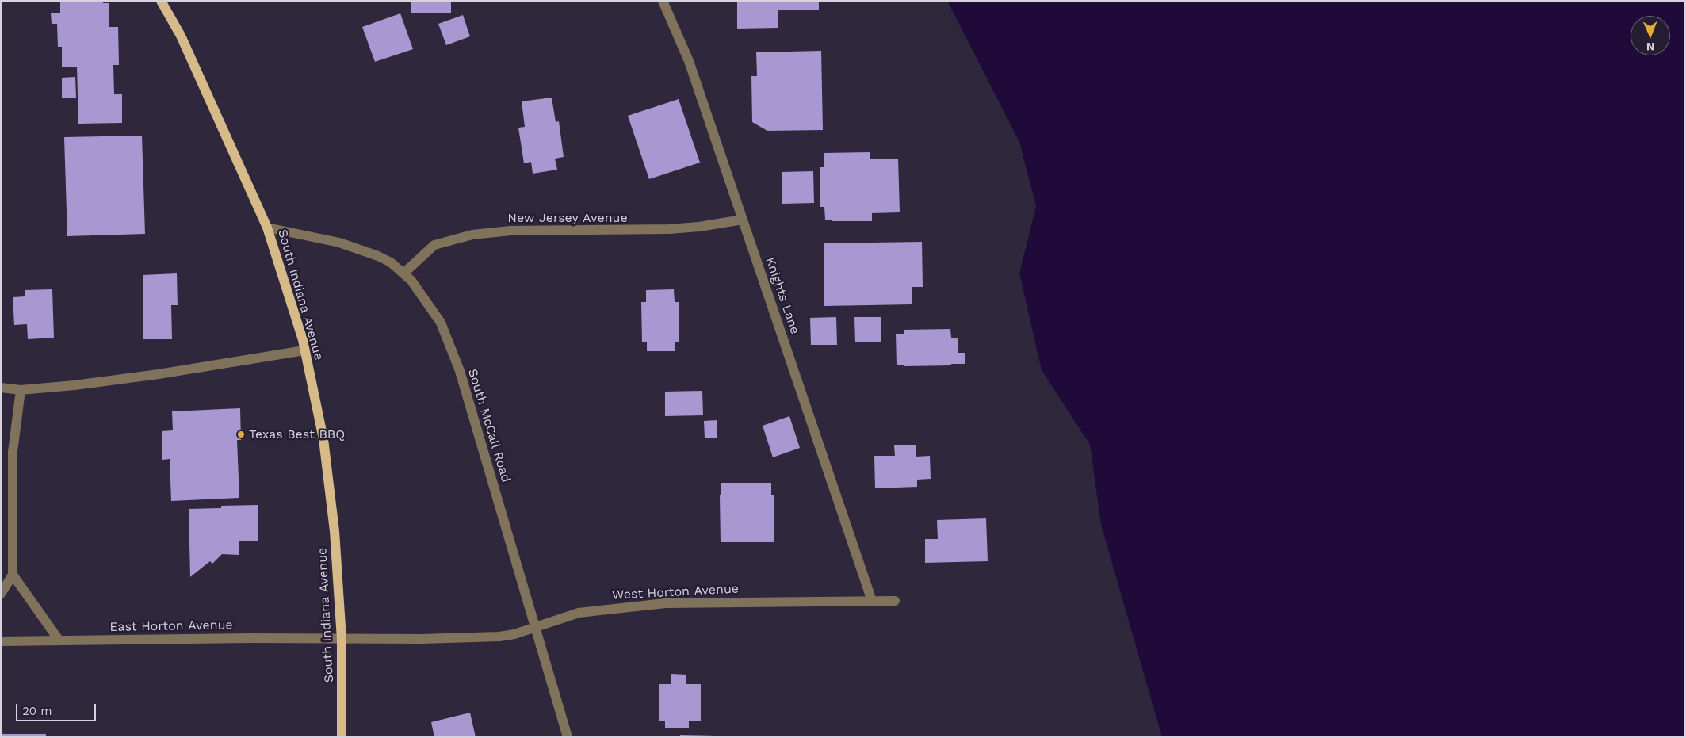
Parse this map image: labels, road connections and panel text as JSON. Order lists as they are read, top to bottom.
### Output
{
  "streets": {
    "main road": ["South Indiana Avenue"],
    "street": [
      "New Jersey Avenue",
      "Knights Lane",
      "South McCall Road",
      "West Horton Avenue",
      "East Horton Avenue"
    ]
  },
  "crossings": [
    ["New Jersey Avenue", "Knights Lane"],
    ["New Jersey Avenue", "South McCall Road"],
    ["South Indiana Avenue", "South McCall Road"],
    ["South Indiana Avenue", "West Horton Avenue"],
    ["South Indiana Avenue", "East Horton Avenue"],
    ["Knights Lane", "West Horton Avenue"],
    ["South McCall Road", "West Horton Avenue"],
    ["West Horton Avenue", "East Horton Avenue"]
  ],
  "places": ["Texas Best BBQ"],
  "scale_bar": "20 m",
  "north": "bottom"
}
